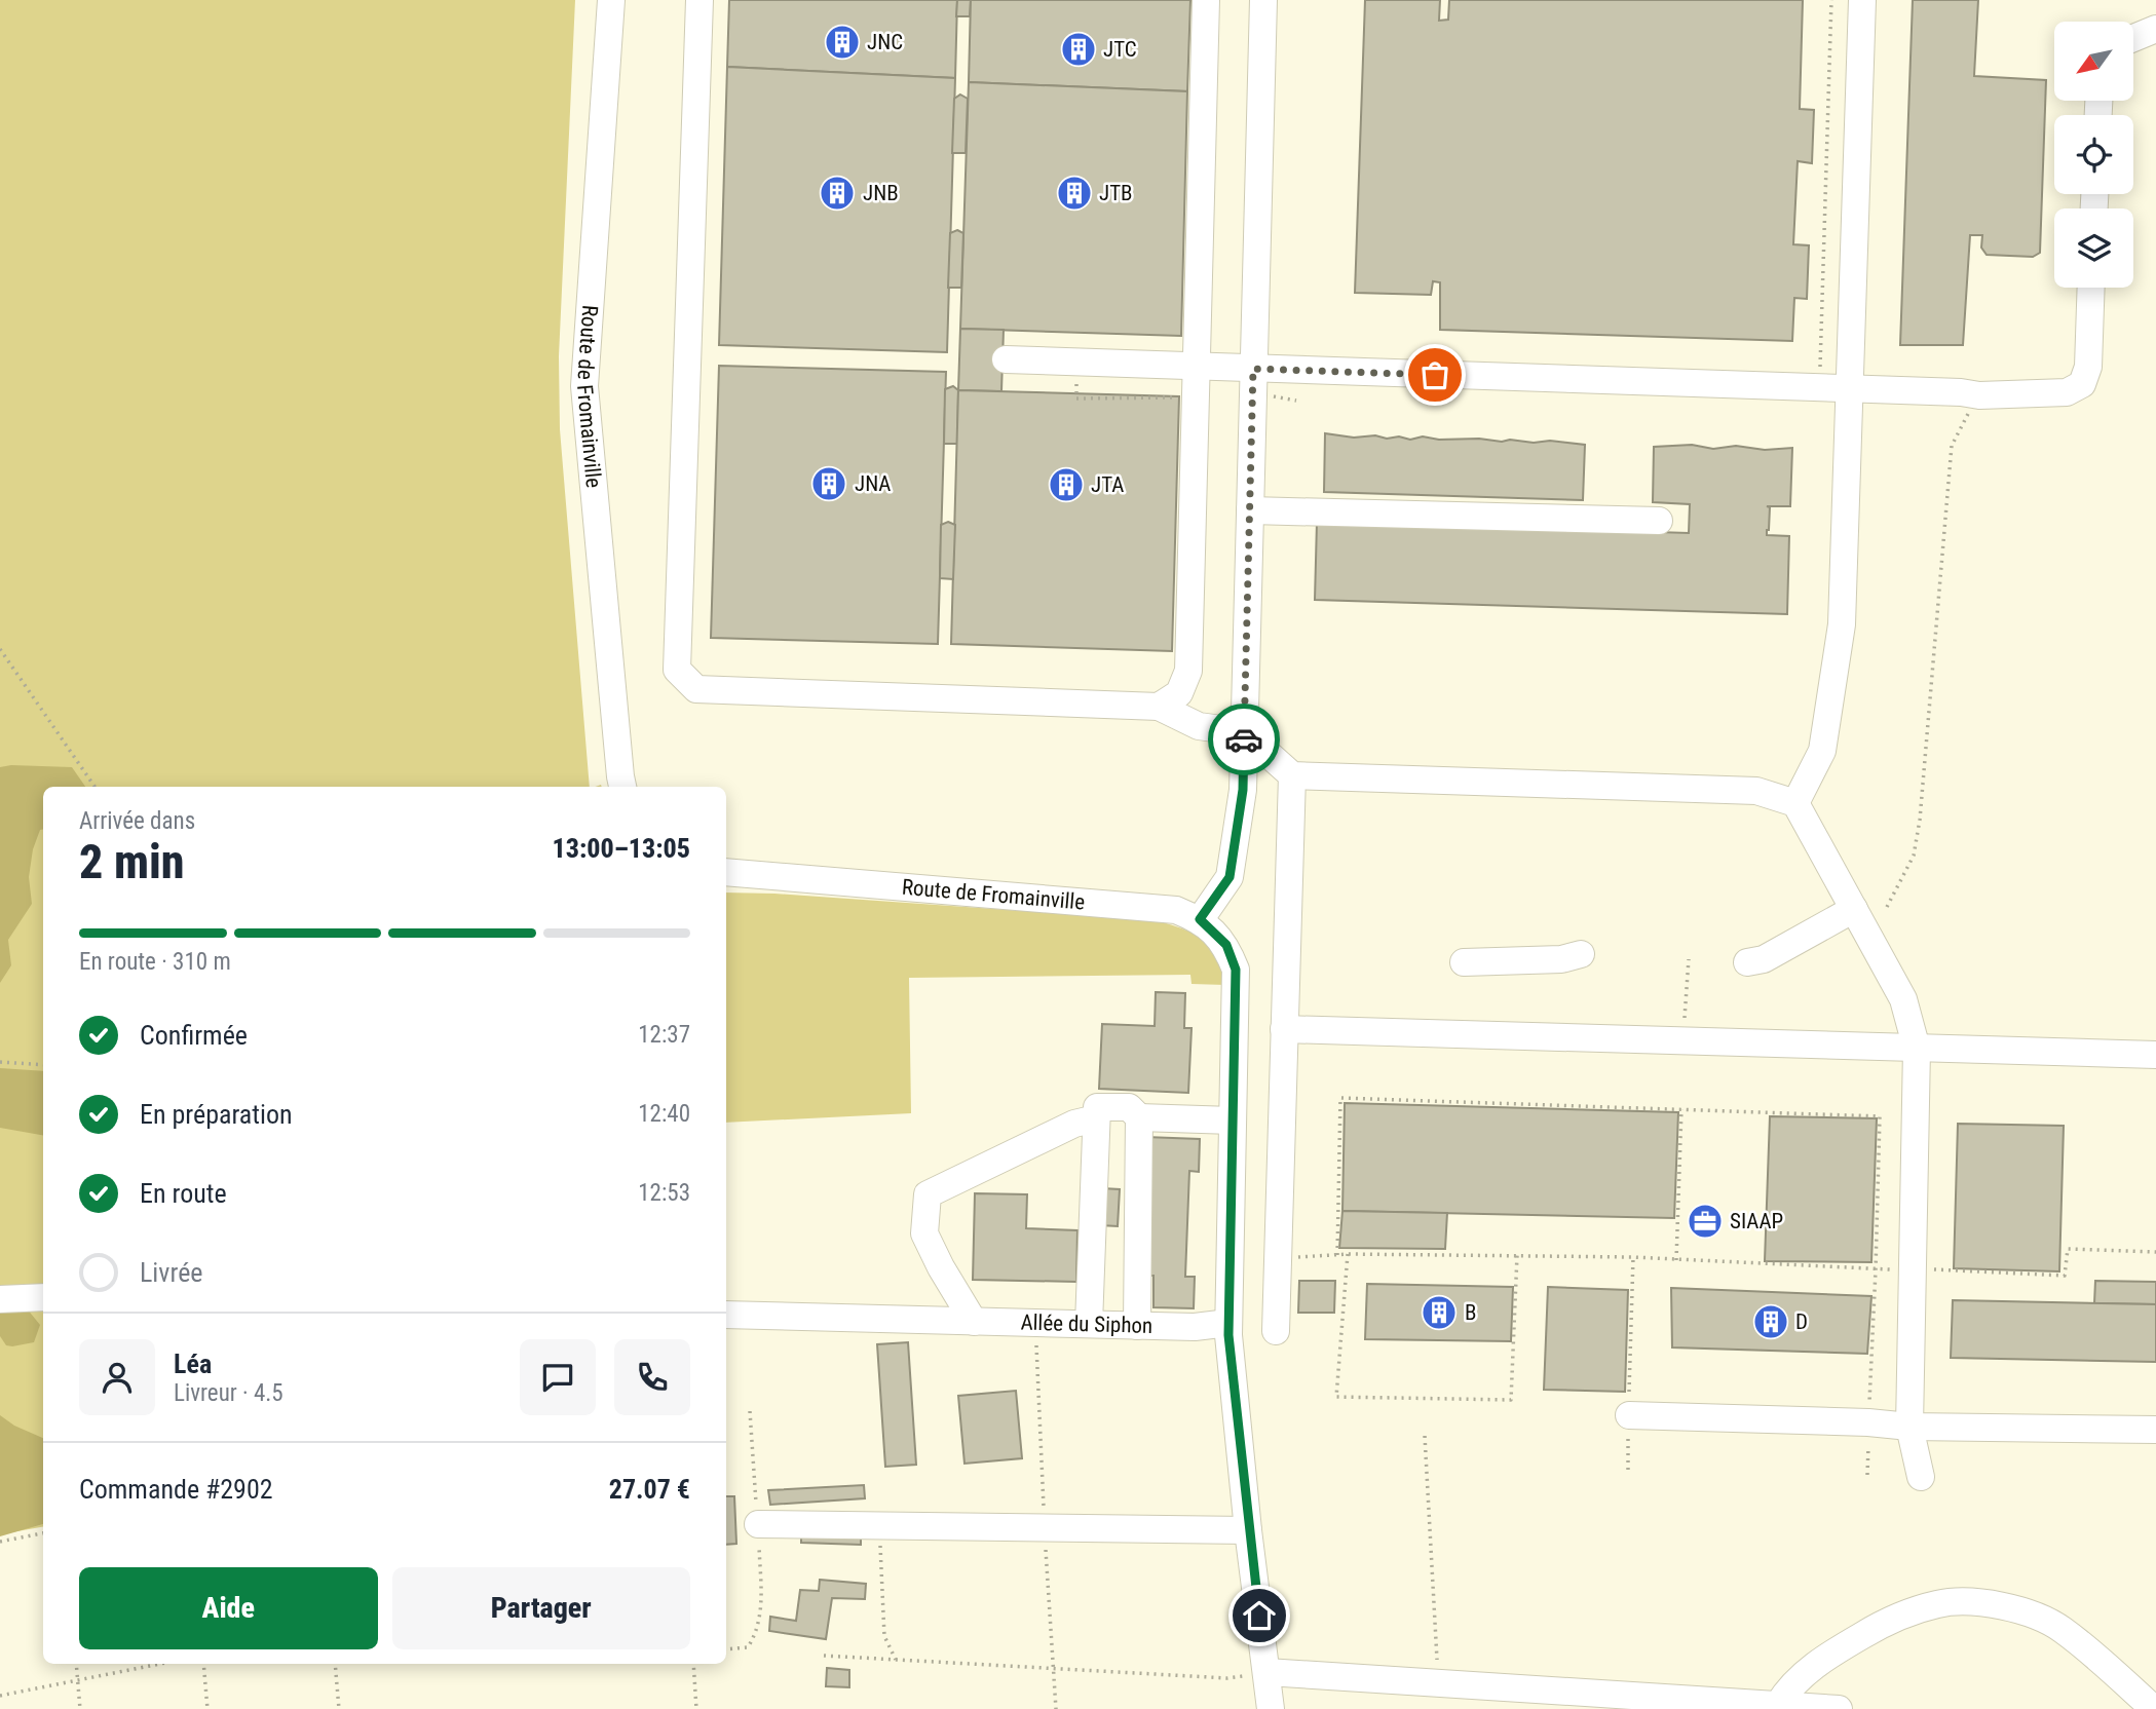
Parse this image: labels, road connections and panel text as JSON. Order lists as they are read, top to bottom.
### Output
{
  "streets": {
    "street": ["Route de Fromainville", "Allée du Siphon"]
  },
  "places": {
    "building": [
      "JNC",
      "JTC",
      "JNB",
      "JTB",
      "JNA",
      "JTA",
      "B",
      "D"
    ],
    "office": ["SIAAP"]
  },
  "north": "bottom left",
  "page": {
    "heading": ["2 min", "Arrivée dans", "13:00–13:05"],
    "panel": [
      "Léa",
      "Livreur · 4.5",
      "Commande #2902",
      "27.07 €"
    ],
    "bar": "En route · 310 m",
    "list": [
      ["Confirmée", "12:37"],
      ["En préparation", "12:40"],
      ["En route", "12:53"],
      "Livrée"
    ],
    "buttons": ["Aide", "Partager"]
  }
}
